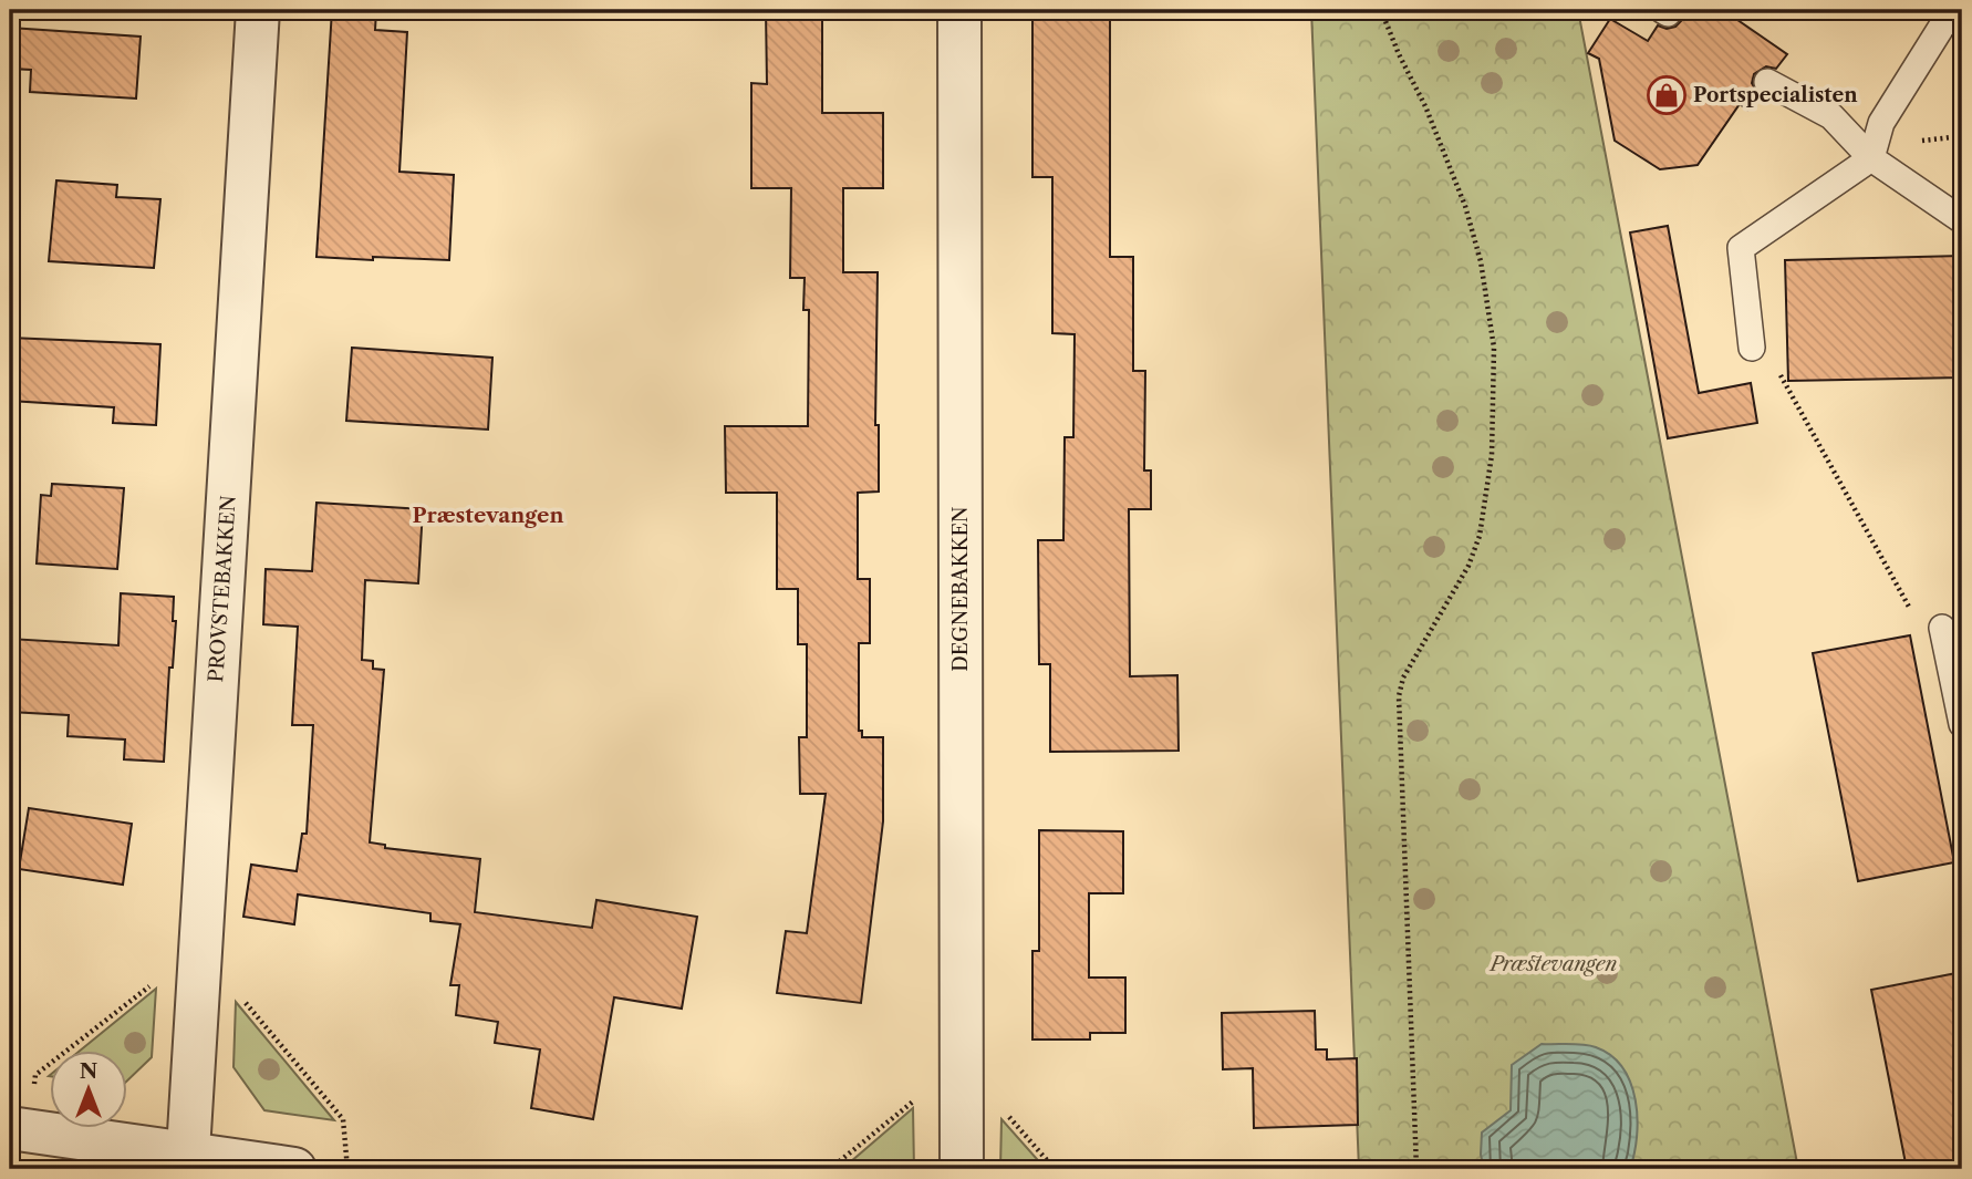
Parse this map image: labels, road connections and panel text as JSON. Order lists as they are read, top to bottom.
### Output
{
  "streets": {
    "street": ["PROVSTEBAKKEN", "DEGNEBAKKEN"]
  },
  "districts": ["Præstevangen"],
  "parks": ["Præstevangen"],
  "places": {
    "shop": ["Portspecialisten"]
  },
  "north": "top"
}
